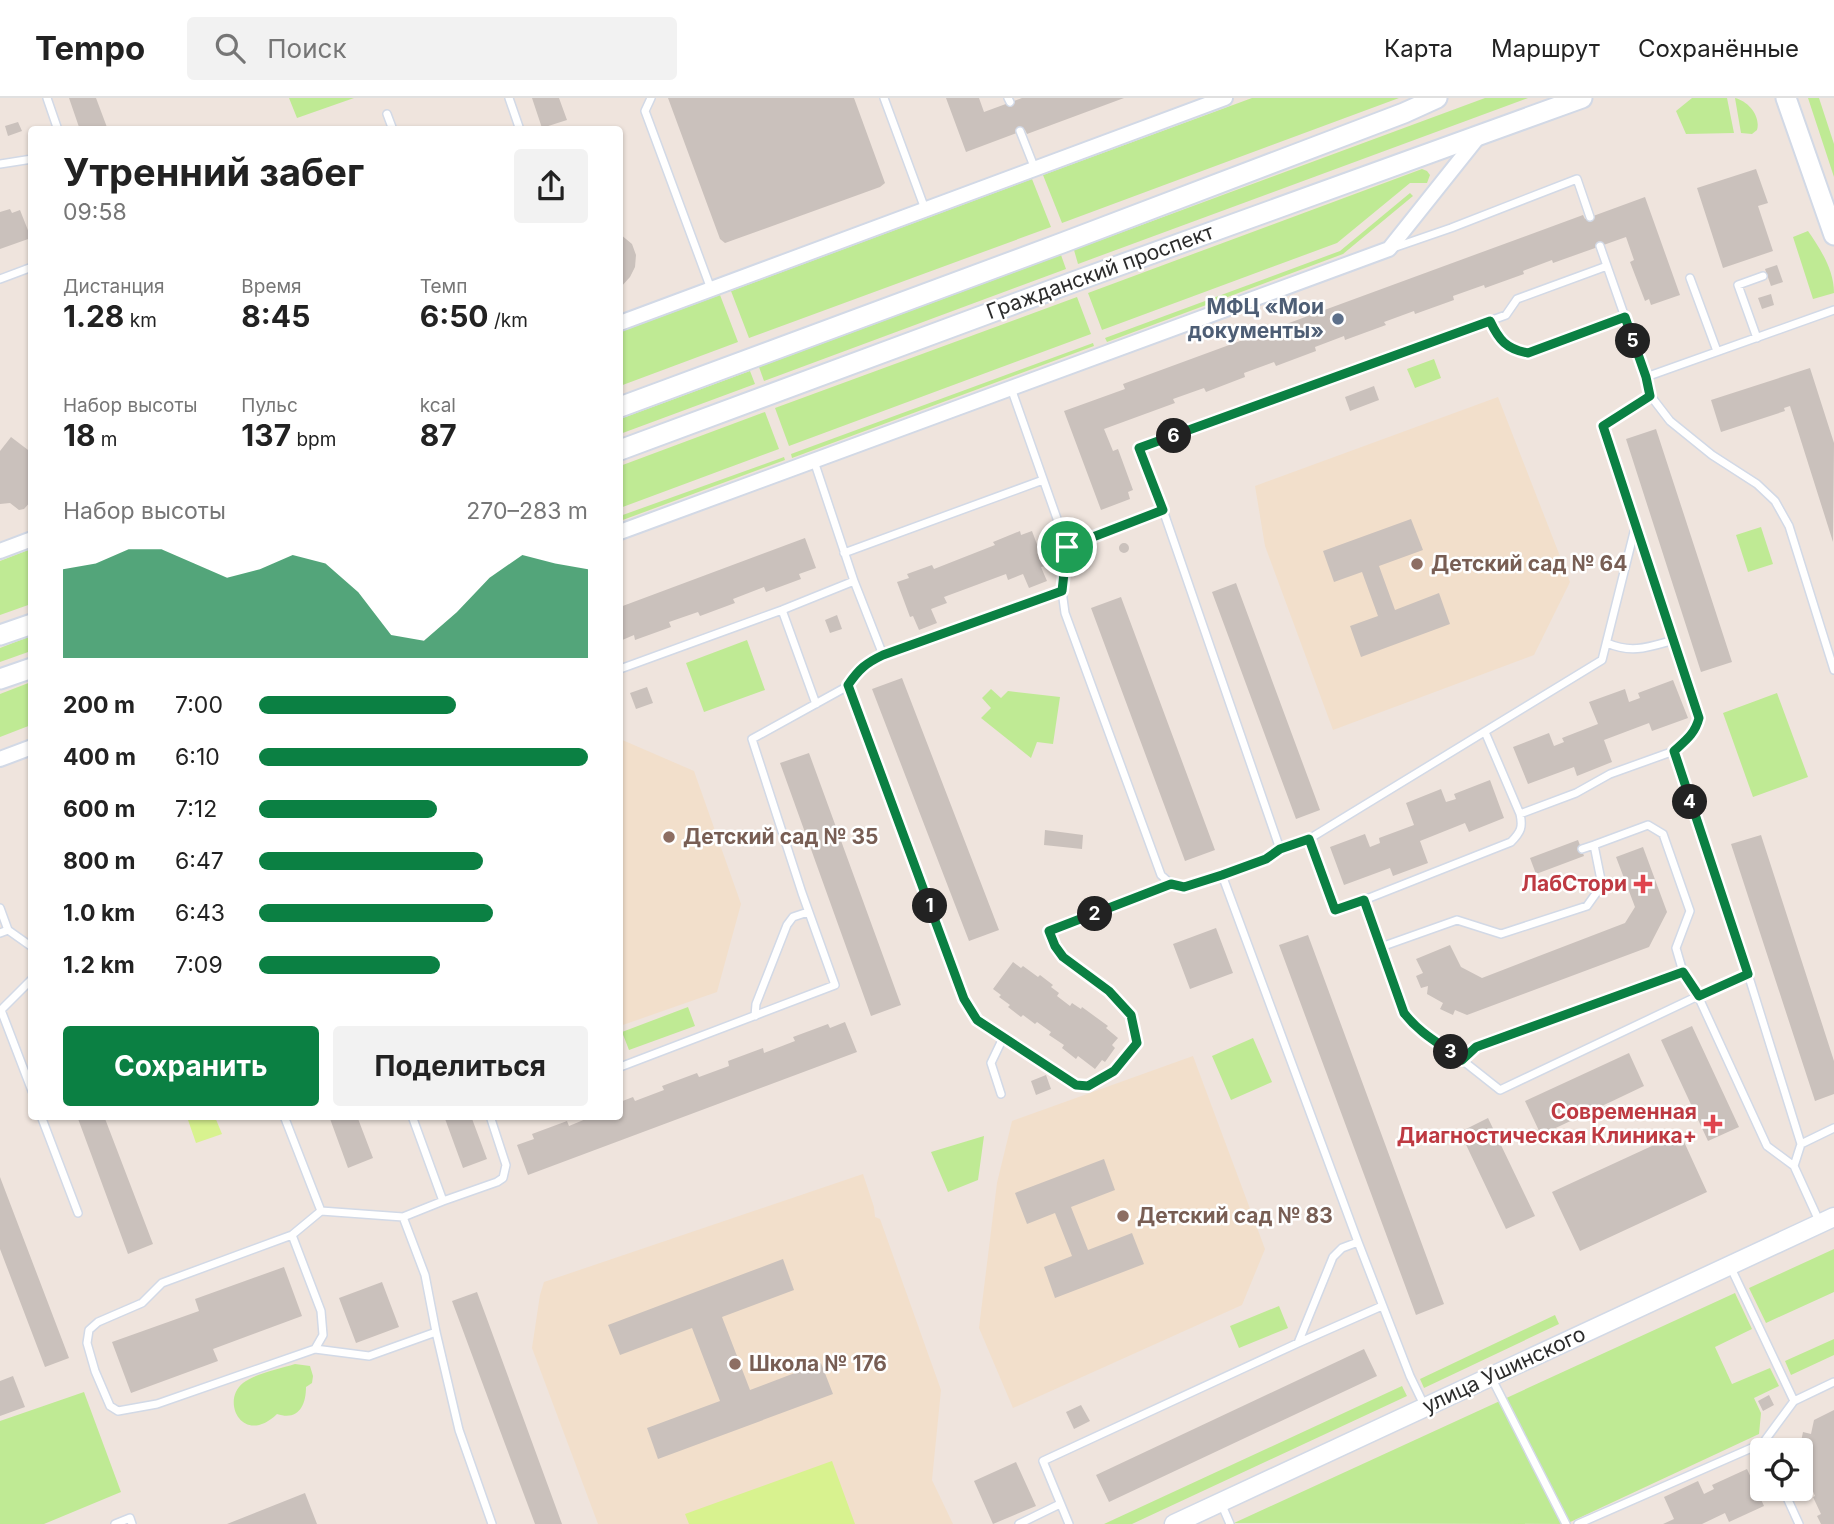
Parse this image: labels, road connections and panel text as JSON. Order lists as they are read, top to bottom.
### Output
{
  "streets": {
    "main road": ["Гражданский проспект"],
    "street": ["улица Ушинского"]
  },
  "places": {
    "other": [
      "МФЦ «Мои документы»",
      "Детский сад № 64",
      "Детский сад № 35",
      "Детский сад № 83",
      "Школа № 176"
    ],
    "health": ["ЛабСтори", "Современная Диагностическая Клиника+"]
  },
  "page": {
    "header": "Tempo",
    "search": "Поиск",
    "nav": ["Карта", "Маршрут", "Сохранённые"],
    "heading": ["Утренний забег", "09:58"],
    "stats": [
      ["Дистанция", "1.28 km"],
      ["Время", "8:45"],
      ["Темп", "6:50 /km"],
      ["Набор высоты", "18 m"],
      ["Пульс", "137 bpm"],
      ["kcal", "87"]
    ],
    "pins": [
      "5",
      "6",
      "4",
      "1",
      "2",
      "3"
    ],
    "chart": ["Набор высоты", "270–283 m"],
    "list": [
      {
        "name": "200 m",
        "note": "7:00"
      },
      {
        "name": "400 m",
        "note": "6:10"
      },
      {
        "name": "600 m",
        "note": "7:12"
      },
      {
        "name": "800 m",
        "note": "6:47"
      },
      {
        "name": "1.0 km",
        "note": "6:43"
      },
      {
        "name": "1.2 km",
        "note": "7:09"
      }
    ],
    "buttons": ["Сохранить", "Поделиться"]
  }
}
